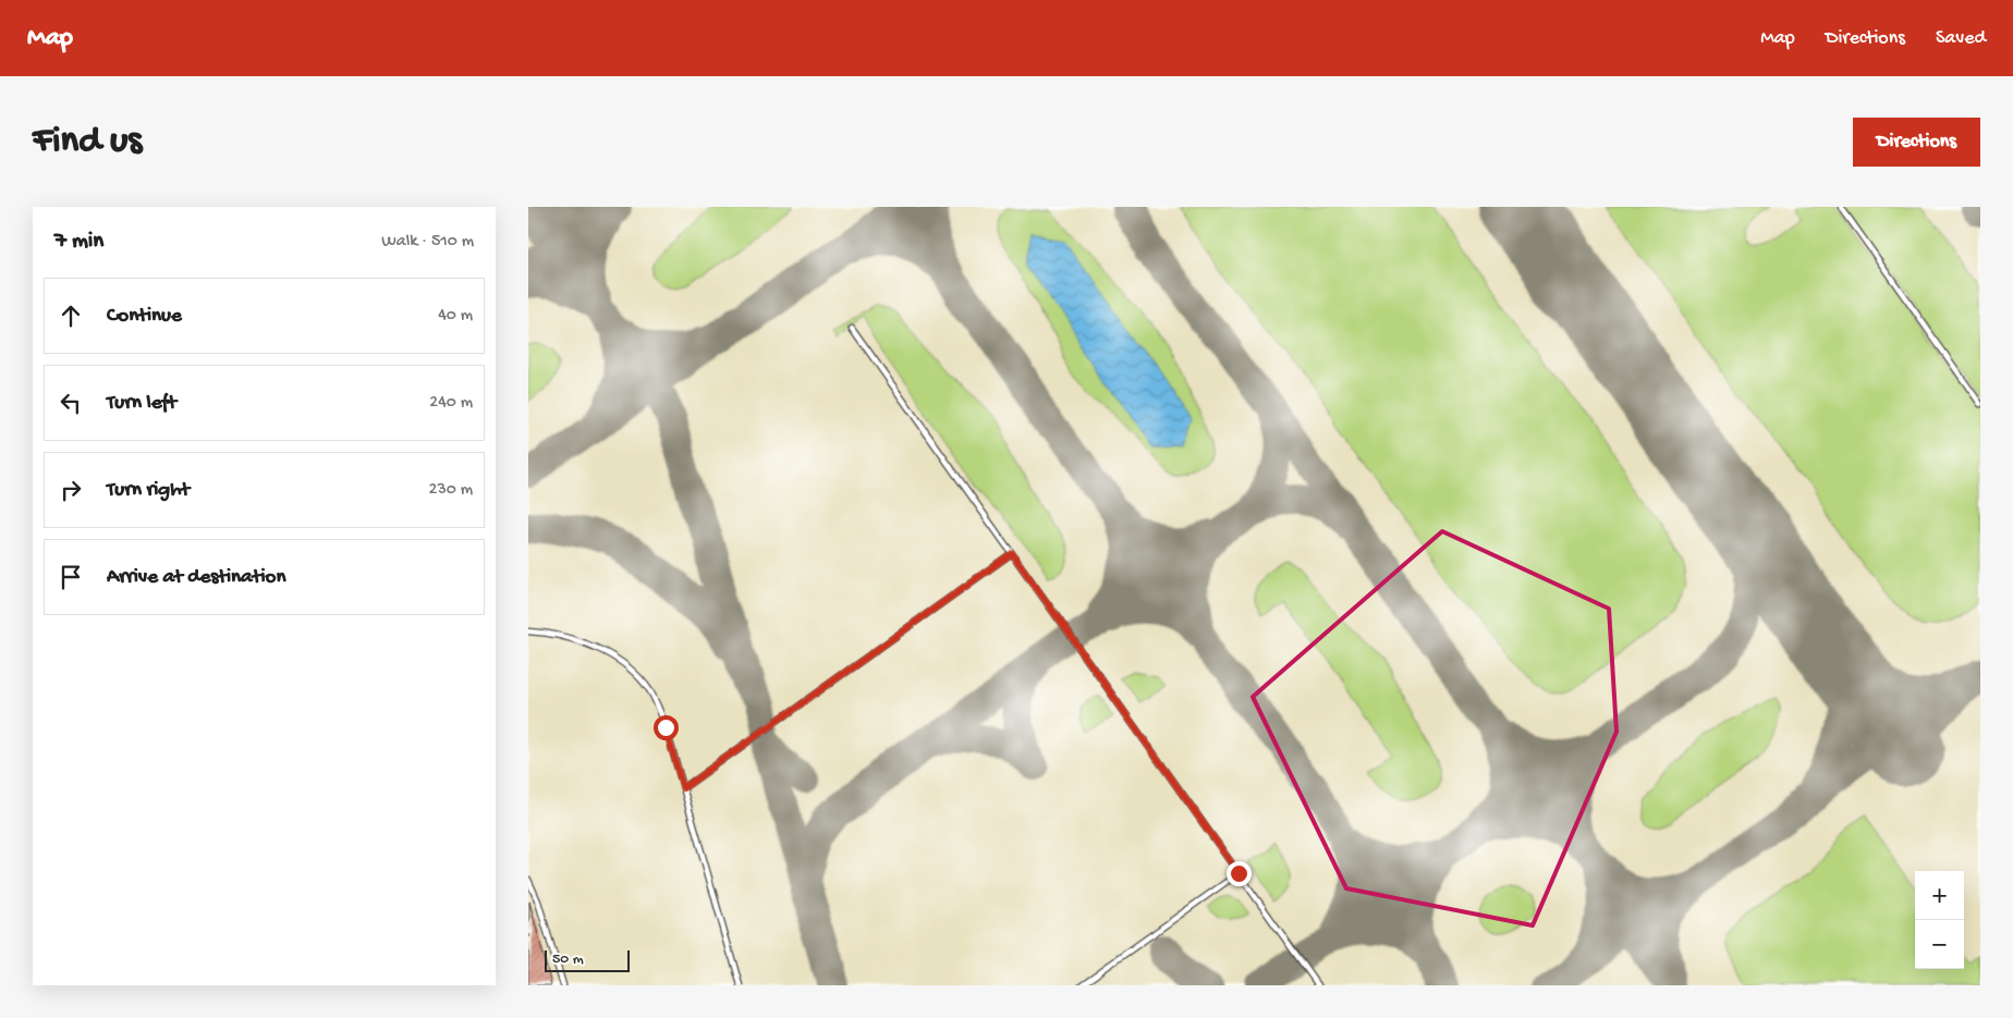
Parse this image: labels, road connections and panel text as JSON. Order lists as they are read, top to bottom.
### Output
{
  "scale_bar": "50 m",
  "page": {
    "header": "Map",
    "nav": ["Map", "Directions", "Saved"],
    "buttons": "Directions",
    "title": "Find us",
    "heading": ["7 min", "Walk · 510 m"],
    "list": [
      ["Continue", "40 m"],
      ["Turn left", "240 m"],
      ["Turn right", "230 m"],
      "Arrive at destination"
    ],
    "map_buttons": ["+", "−"],
    "scale": "50 m"
  }
}
